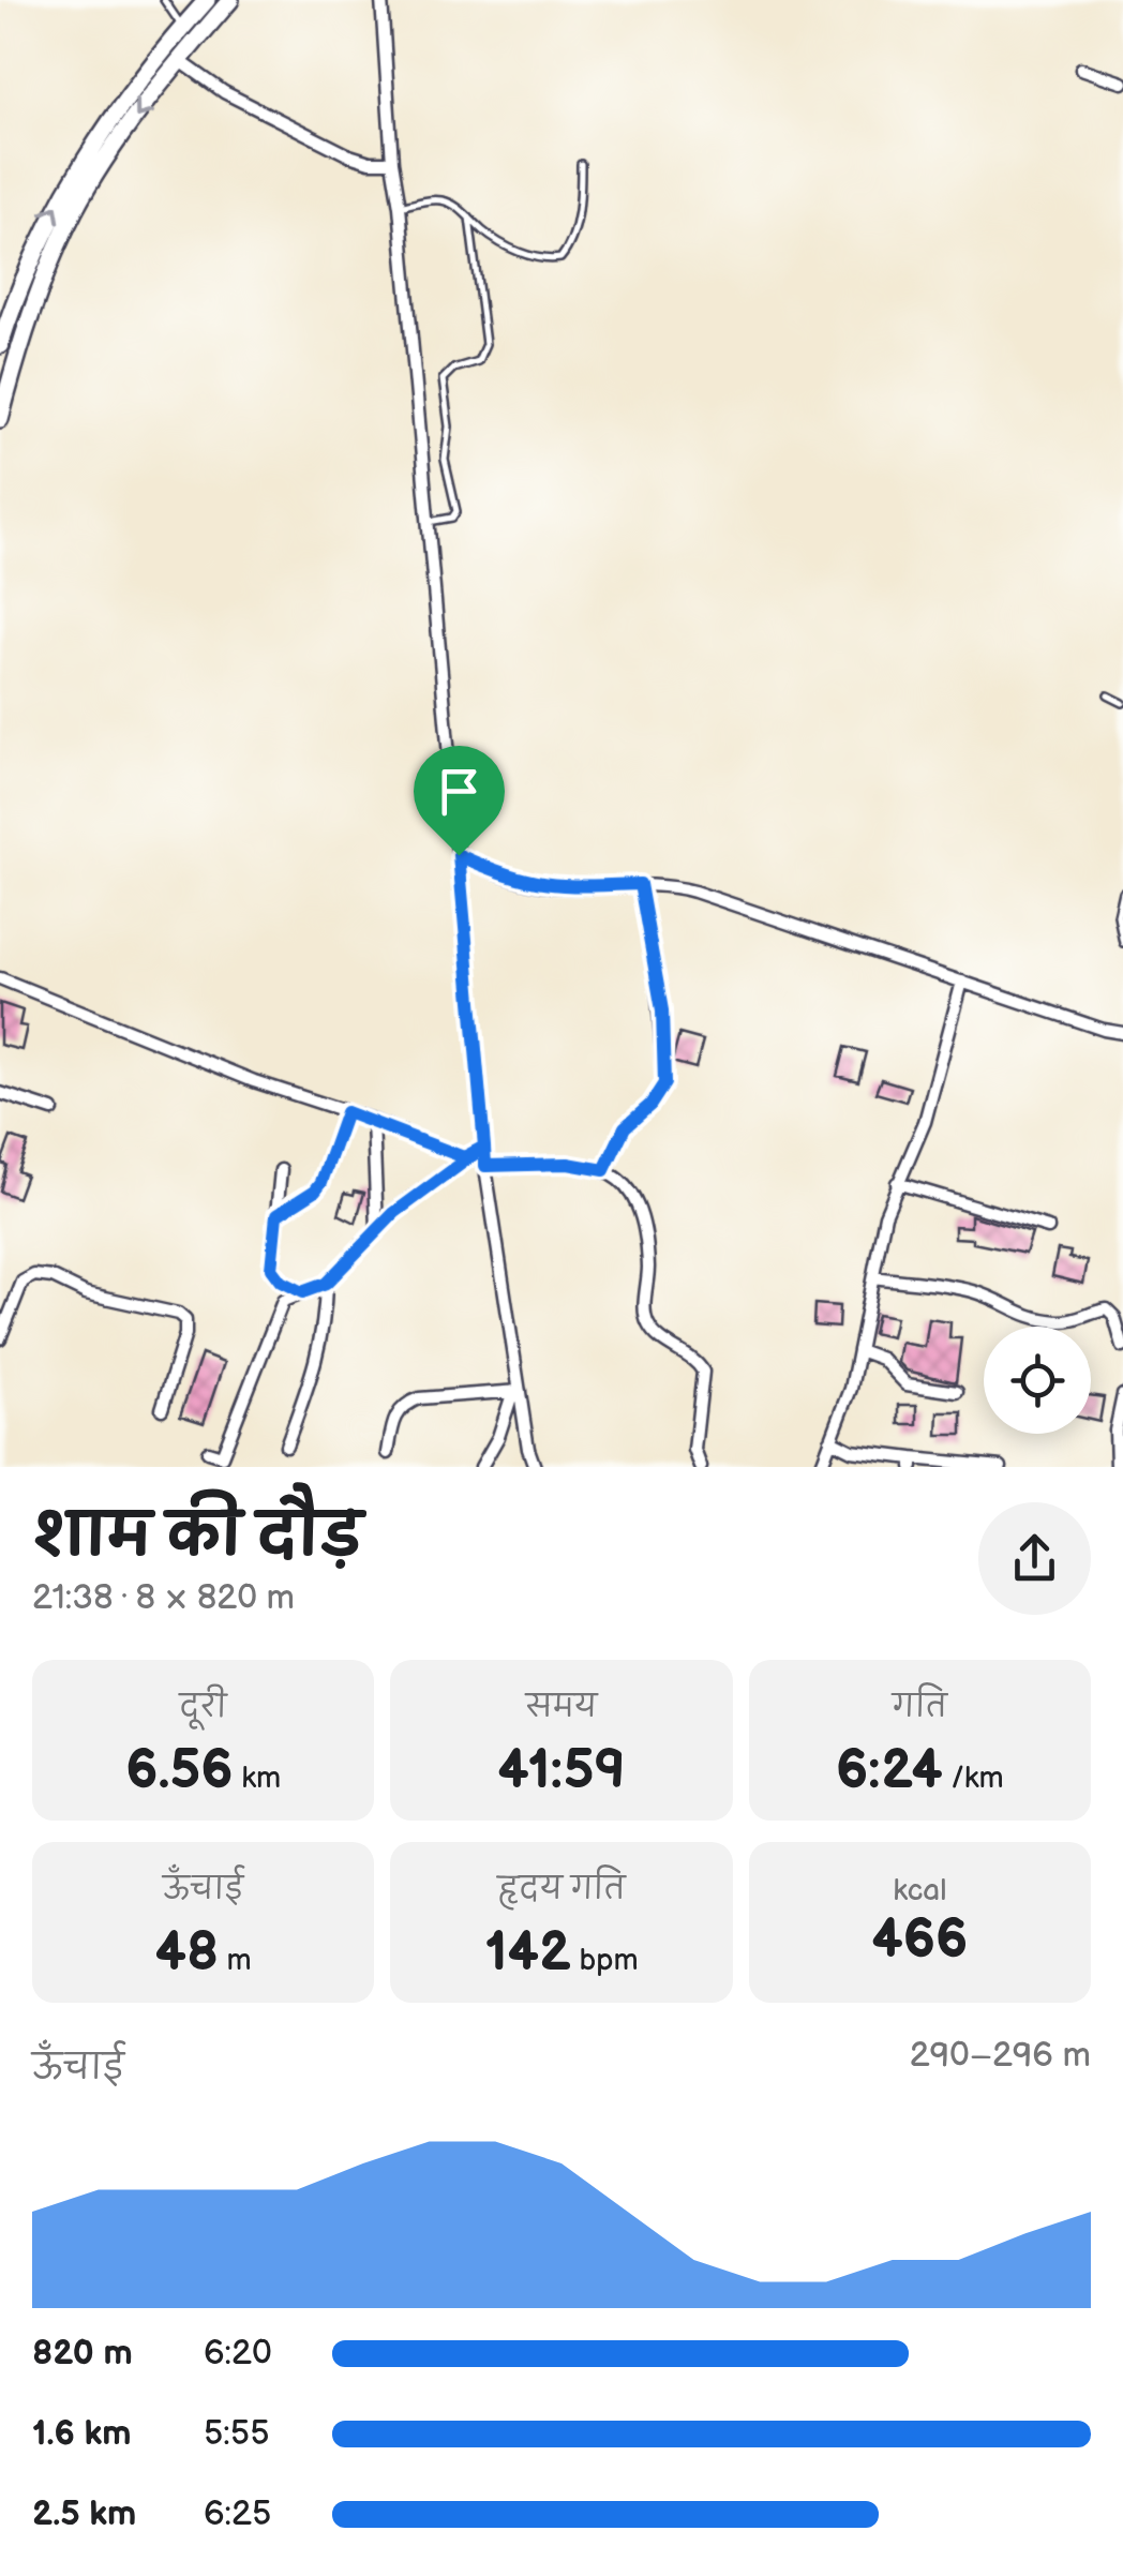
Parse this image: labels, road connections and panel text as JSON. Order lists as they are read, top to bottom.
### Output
{
  "page": {
    "heading": ["शाम की दौड़", "21:38 · 8 × 820 m"],
    "stats": [
      ["दूरी", "6.56 km"],
      ["समय", "41:59"],
      ["गति", "6:24 /km"],
      ["ऊँचाई", "48 m"],
      ["हृदय गति", "142 bpm"],
      ["kcal", "466"]
    ],
    "chart": ["ऊँचाई", "290–296 m"],
    "list": [
      {
        "name": "820 m",
        "note": "6:20"
      },
      {
        "name": "1.6 km",
        "note": "5:55"
      },
      {
        "name": "2.5 km",
        "note": "6:25"
      }
    ]
  }
}
